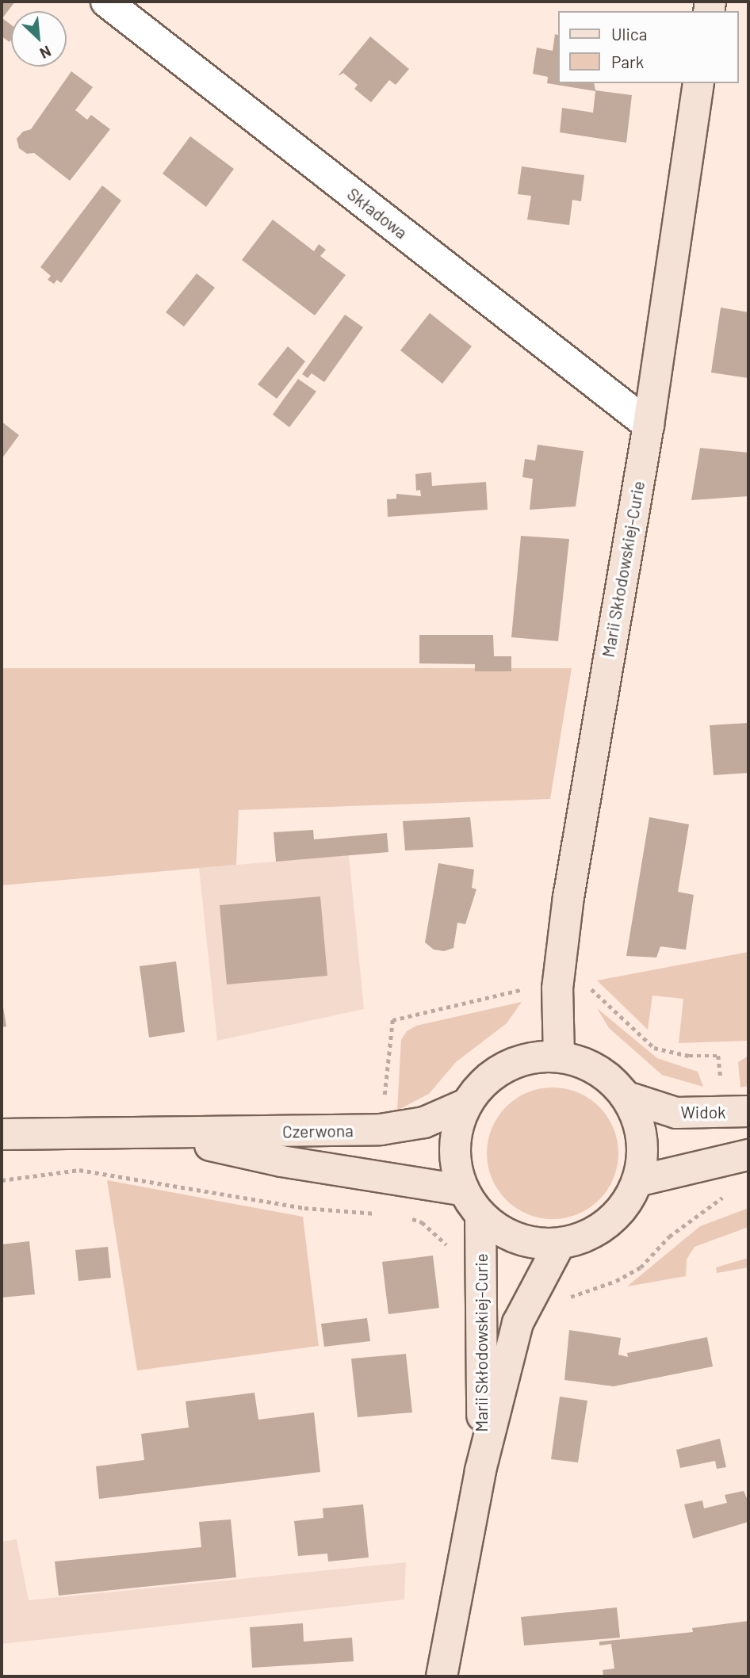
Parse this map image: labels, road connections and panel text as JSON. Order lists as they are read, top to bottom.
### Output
{
  "streets": {
    "street": [
      "Składowa",
      "Marii Skłodowskiej-Curie",
      "Widok",
      "Czerwona"
    ]
  },
  "crossings": [
    ["Składowa", "Marii Skłodowskiej-Curie"],
    ["Marii Skłodowskiej-Curie", "Widok"],
    ["Marii Skłodowskiej-Curie", "Czerwona"],
    ["Widok", "Czerwona"]
  ],
  "legend": ["Ulica", "Park"],
  "north": "bottom right"
}
